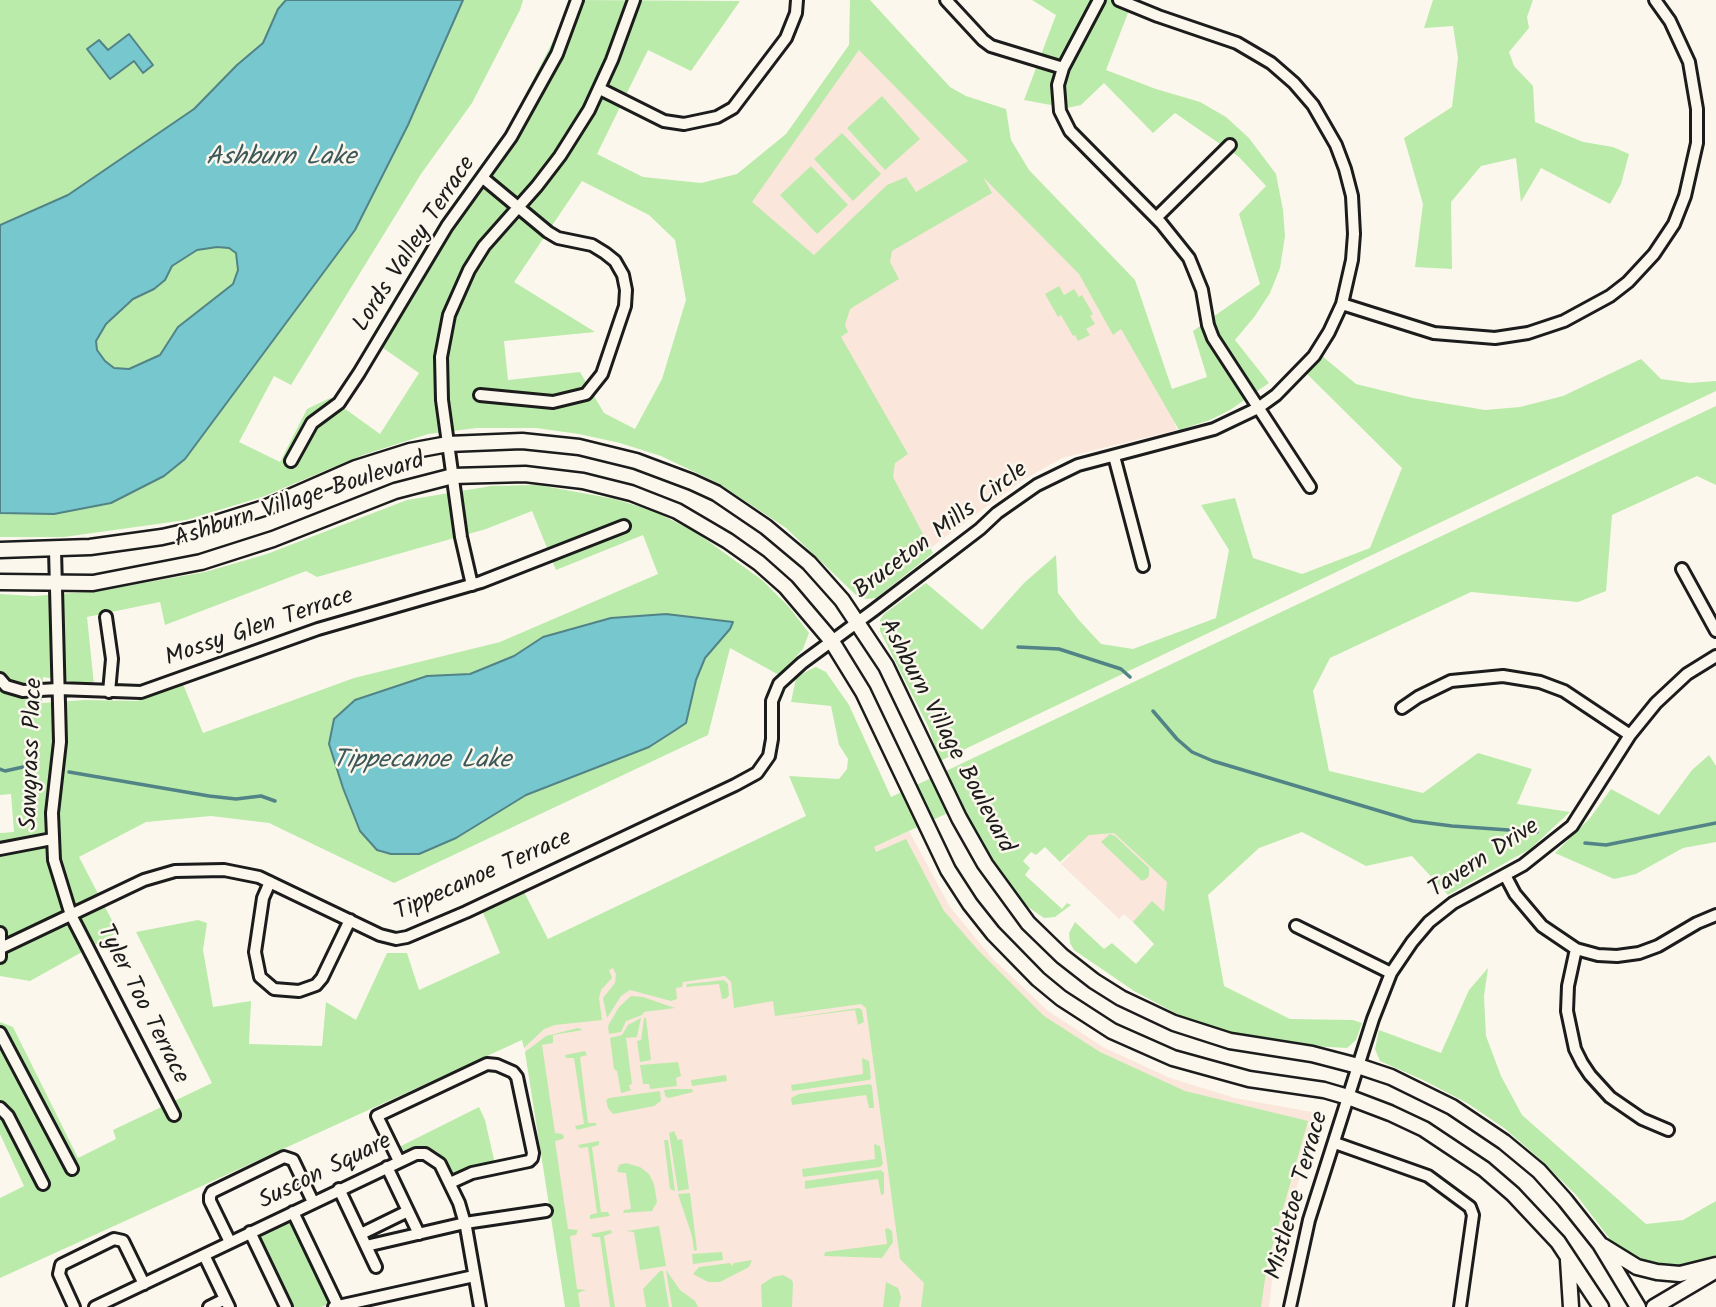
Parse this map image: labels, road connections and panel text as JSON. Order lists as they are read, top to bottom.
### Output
{
  "streets": {
    "main road": ["Ashburn Village Boulevard"],
    "street": [
      "Lords Valley Terrace",
      "Bruceton Mills Circle",
      "Mossy Glen Terrace",
      "Sawgrass Place",
      "Tavern Drive",
      "Tippecanoe Terrace",
      "Tyler Too Terrace",
      "Suscon Square",
      "Mistletoe Terrace"
    ]
  },
  "crossings": [
    ["Ashburn Village Boulevard", "Bruceton Mills Circle"],
    ["Ashburn Village Boulevard", "Sawgrass Place"],
    ["Ashburn Village Boulevard", "Tavern Drive"],
    ["Ashburn Village Boulevard", "Tippecanoe Terrace"],
    ["Ashburn Village Boulevard", "Mistletoe Terrace"],
    ["Bruceton Mills Circle", "Tippecanoe Terrace"],
    ["Mossy Glen Terrace", "Sawgrass Place"],
    ["Sawgrass Place", "Tippecanoe Terrace"],
    ["Sawgrass Place", "Tyler Too Terrace"],
    ["Tavern Drive", "Mistletoe Terrace"],
    ["Tippecanoe Terrace", "Tyler Too Terrace"]
  ],
  "water": ["Ashburn Lake", "Tippecanoe Lake"]
}
